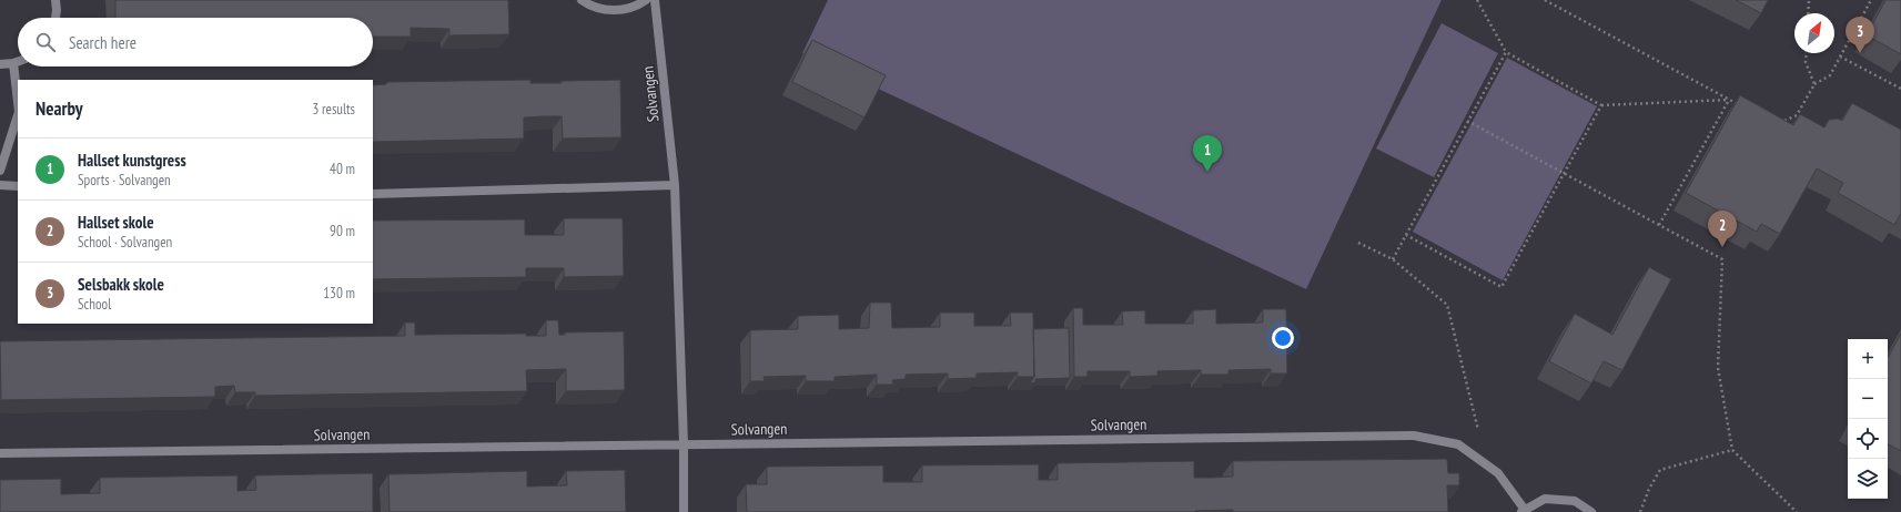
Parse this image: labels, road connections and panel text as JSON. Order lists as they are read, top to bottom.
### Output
{
  "streets": {
    "street": ["Solvangen"]
  },
  "north": "top right",
  "page": {
    "pins": ["3", "1", "2"],
    "search": "Search here",
    "heading": ["Nearby", "3 results"],
    "list": [
      {
        "mark": "1",
        "name": "Hallset kunstgress",
        "note": "Sports · Solvangen",
        "value": "40 m"
      },
      {
        "mark": "2",
        "name": "Hallset skole",
        "note": "School · Solvangen",
        "value": "90 m"
      },
      {
        "mark": "3",
        "name": "Selsbakk skole",
        "note": "School",
        "value": "130 m"
      }
    ],
    "map_buttons": ["+", "−"]
  }
}
